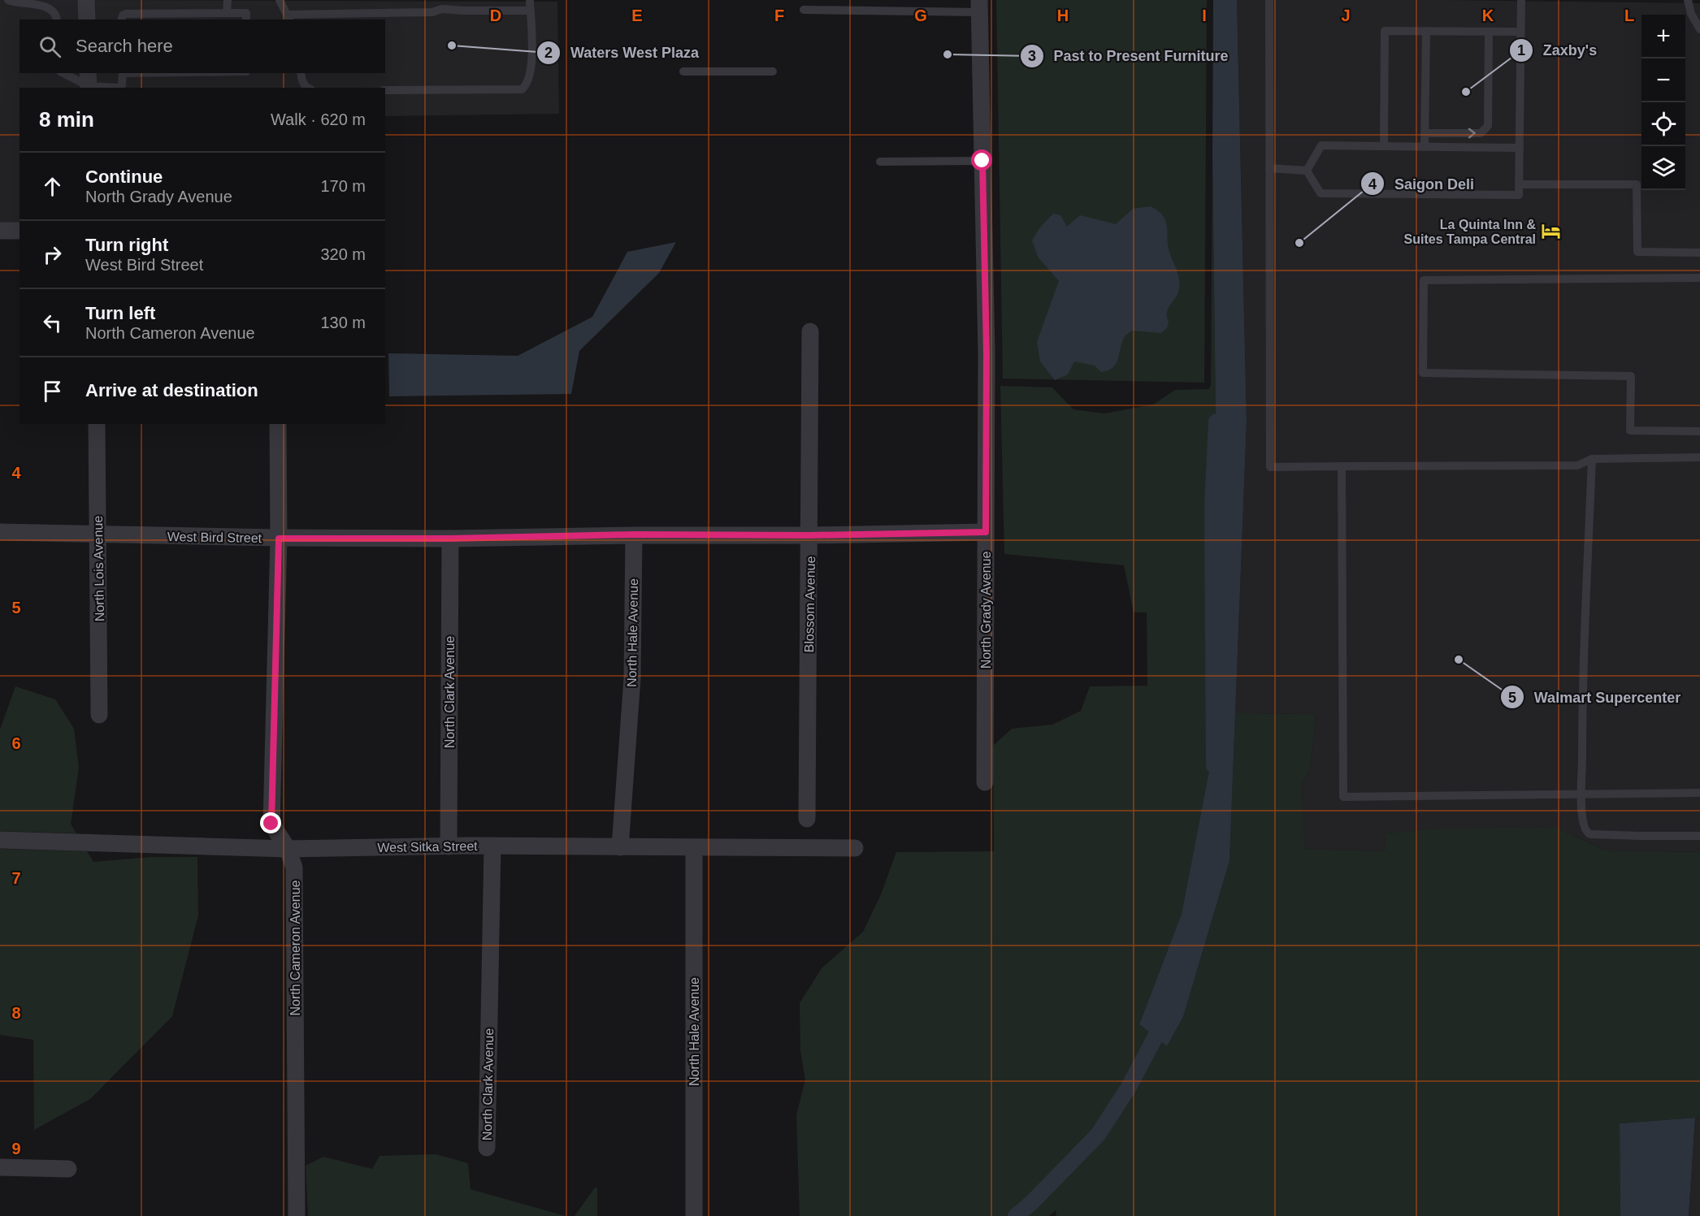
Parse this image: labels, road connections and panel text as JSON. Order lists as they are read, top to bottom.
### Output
{
  "streets": {
    "street": [
      "West Bird Street",
      "North Lois Avenue",
      "Blossom Avenue",
      "North Grady Avenue",
      "North Hale Avenue",
      "North Clark Avenue",
      "West Sitka Street",
      "North Cameron Avenue"
    ]
  },
  "crossings": [
    ["West Bird Street", "North Lois Avenue"],
    ["West Bird Street", "Blossom Avenue"],
    ["West Bird Street", "North Grady Avenue"],
    ["West Bird Street", "North Hale Avenue"],
    ["West Bird Street", "North Clark Avenue"],
    ["West Bird Street", "North Cameron Avenue"],
    ["North Hale Avenue", "West Sitka Street"],
    ["North Clark Avenue", "West Sitka Street"],
    ["West Sitka Street", "North Cameron Avenue"]
  ],
  "places": {
    "other": [
      "Waters West Plaza",
      "Past to Present Furniture",
      "Zaxby's",
      "Saigon Deli",
      "Walmart Supercenter"
    ],
    "hotel": ["La Quinta Inn & Suites Tampa Central"]
  },
  "page": {
    "map_buttons": ["+", "−"],
    "search": "Search here",
    "heading": ["8 min", "Walk · 620 m"],
    "list": [
      ["Continue", "North Grady Avenue", "170 m"],
      ["Turn right", "West Bird Street", "320 m"],
      ["Turn left", "North Cameron Avenue", "130 m"],
      "Arrive at destination"
    ]
  },
  "grid": {
    "columns": [
      "D",
      "E",
      "F",
      "G",
      "H",
      "I",
      "J",
      "K",
      "L"
    ],
    "rows": [
      "4",
      "5",
      "6",
      "7",
      "8",
      "9"
    ]
  }
}
